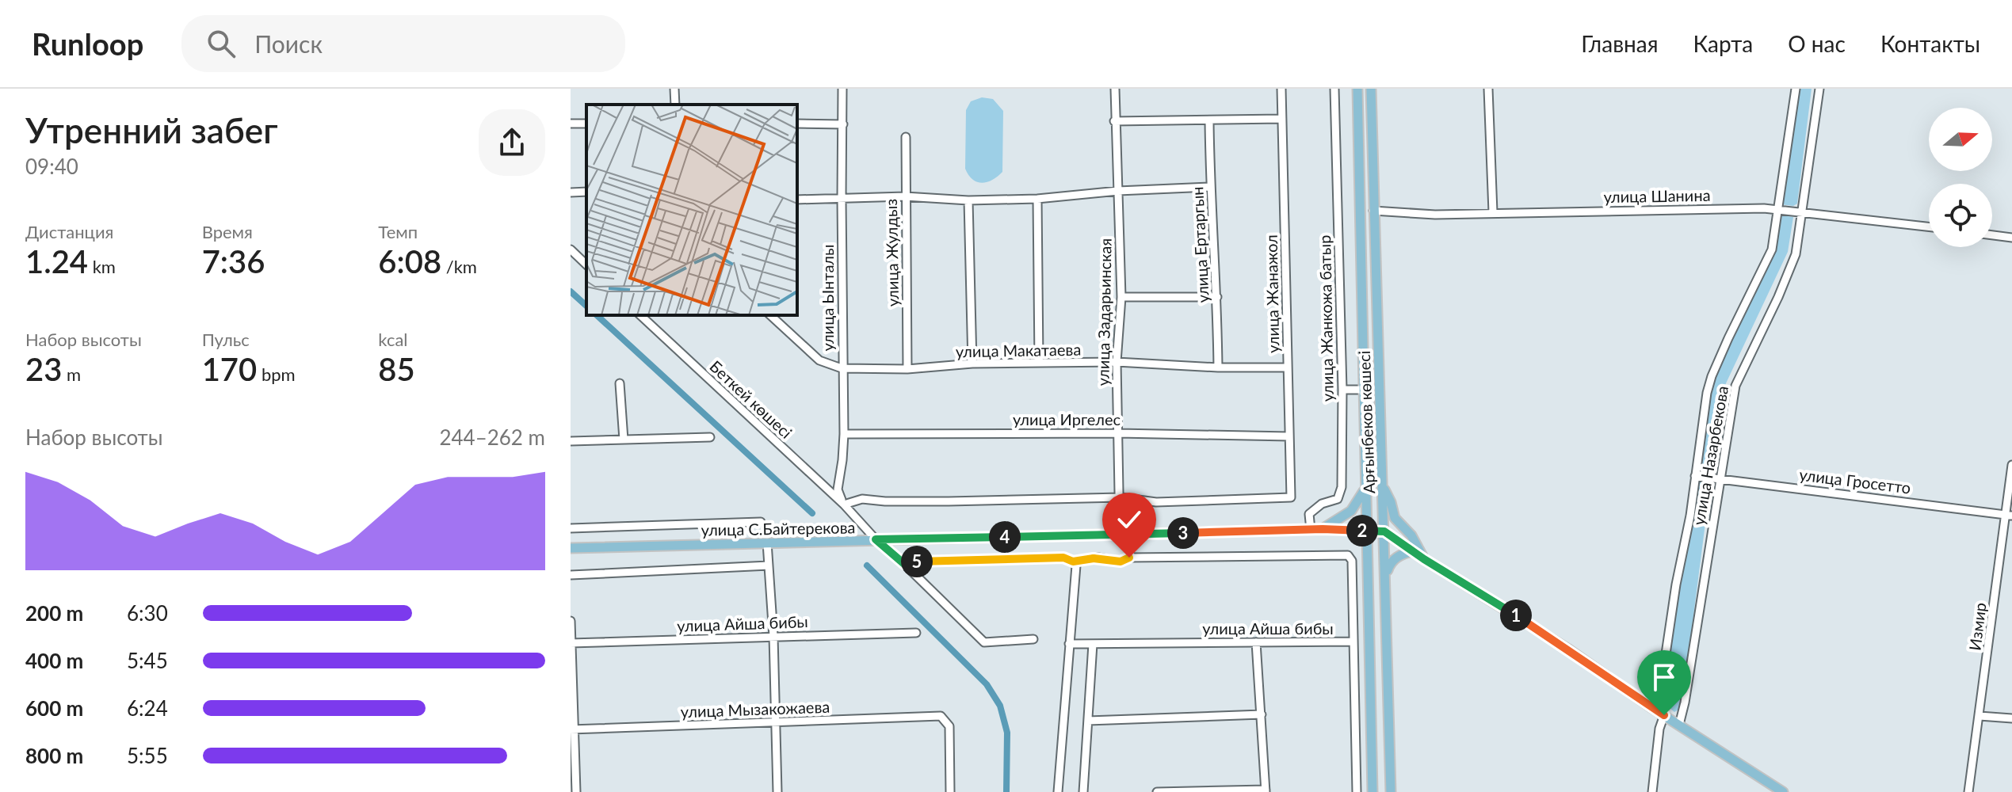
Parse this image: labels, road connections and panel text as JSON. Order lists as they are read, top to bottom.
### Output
{
  "streets": {
    "main road": ["Арғынбеков көшесі", "улица С.Байтерекова"],
    "street": [
      "улица Шанина",
      "улица Ертаргын",
      "улица Жулдыз",
      "улица Жанажол",
      "улица Ынталы",
      "улица Задарьинская",
      "улица Жанкожа батыр",
      "улица Макатаева",
      "Беткей көшесі",
      "улица Иргелес",
      "улица Назарбекова",
      "улица Гросетто",
      "улица Айша бибы",
      "Измир",
      "улица Мызакожаева"
    ]
  },
  "crossings": [
    ["улица Шанина", "Арғынбеков көшесі"],
    ["улица Шанина", "улица Назарбекова"],
    ["улица Ертаргын", "улица Макатаева"],
    ["улица Жулдыз", "улица Макатаева"],
    ["улица Жанажол", "улица Задарьинская"],
    ["улица Жанажол", "улица Макатаева"],
    ["улица Жанажол", "улица Иргелес"],
    ["улица Ынталы", "улица Макатаева"],
    ["улица Ынталы", "Беткей көшесі"],
    ["улица Ынталы", "улица Иргелес"],
    ["улица Задарьинская", "улица Макатаева"],
    ["улица Задарьинская", "улица Иргелес"],
    ["улица Задарьинская", "улица С.Байтерекова"],
    ["улица Жанкожа батыр", "улица С.Байтерекова"],
    ["Беткей көшесі", "улица С.Байтерекова"],
    ["Арғынбеков көшесі", "улица С.Байтерекова"],
    ["улица Назарбекова", "улица Гросетто"],
    ["улица Гросетто", "Измир"]
  ],
  "north": "right",
  "page": {
    "header": "Runloop",
    "search": "Поиск",
    "nav": [
      "Главная",
      "Карта",
      "О нас",
      "Контакты"
    ],
    "heading": ["Утренний забег", "09:40"],
    "stats": [
      ["Дистанция", "1.24 km"],
      ["Время", "7:36"],
      ["Темп", "6:08 /km"],
      ["Набор высоты", "23 m"],
      ["Пульс", "170 bpm"],
      ["kcal", "85"]
    ],
    "chart": ["Набор высоты", "244–262 m"],
    "pins": [
      "2",
      "3",
      "4",
      "5",
      "1"
    ],
    "list": [
      {
        "name": "200 m",
        "note": "6:30"
      },
      {
        "name": "400 m",
        "note": "5:45"
      },
      {
        "name": "600 m",
        "note": "6:24"
      },
      {
        "name": "800 m",
        "note": "5:55"
      }
    ]
  }
}
